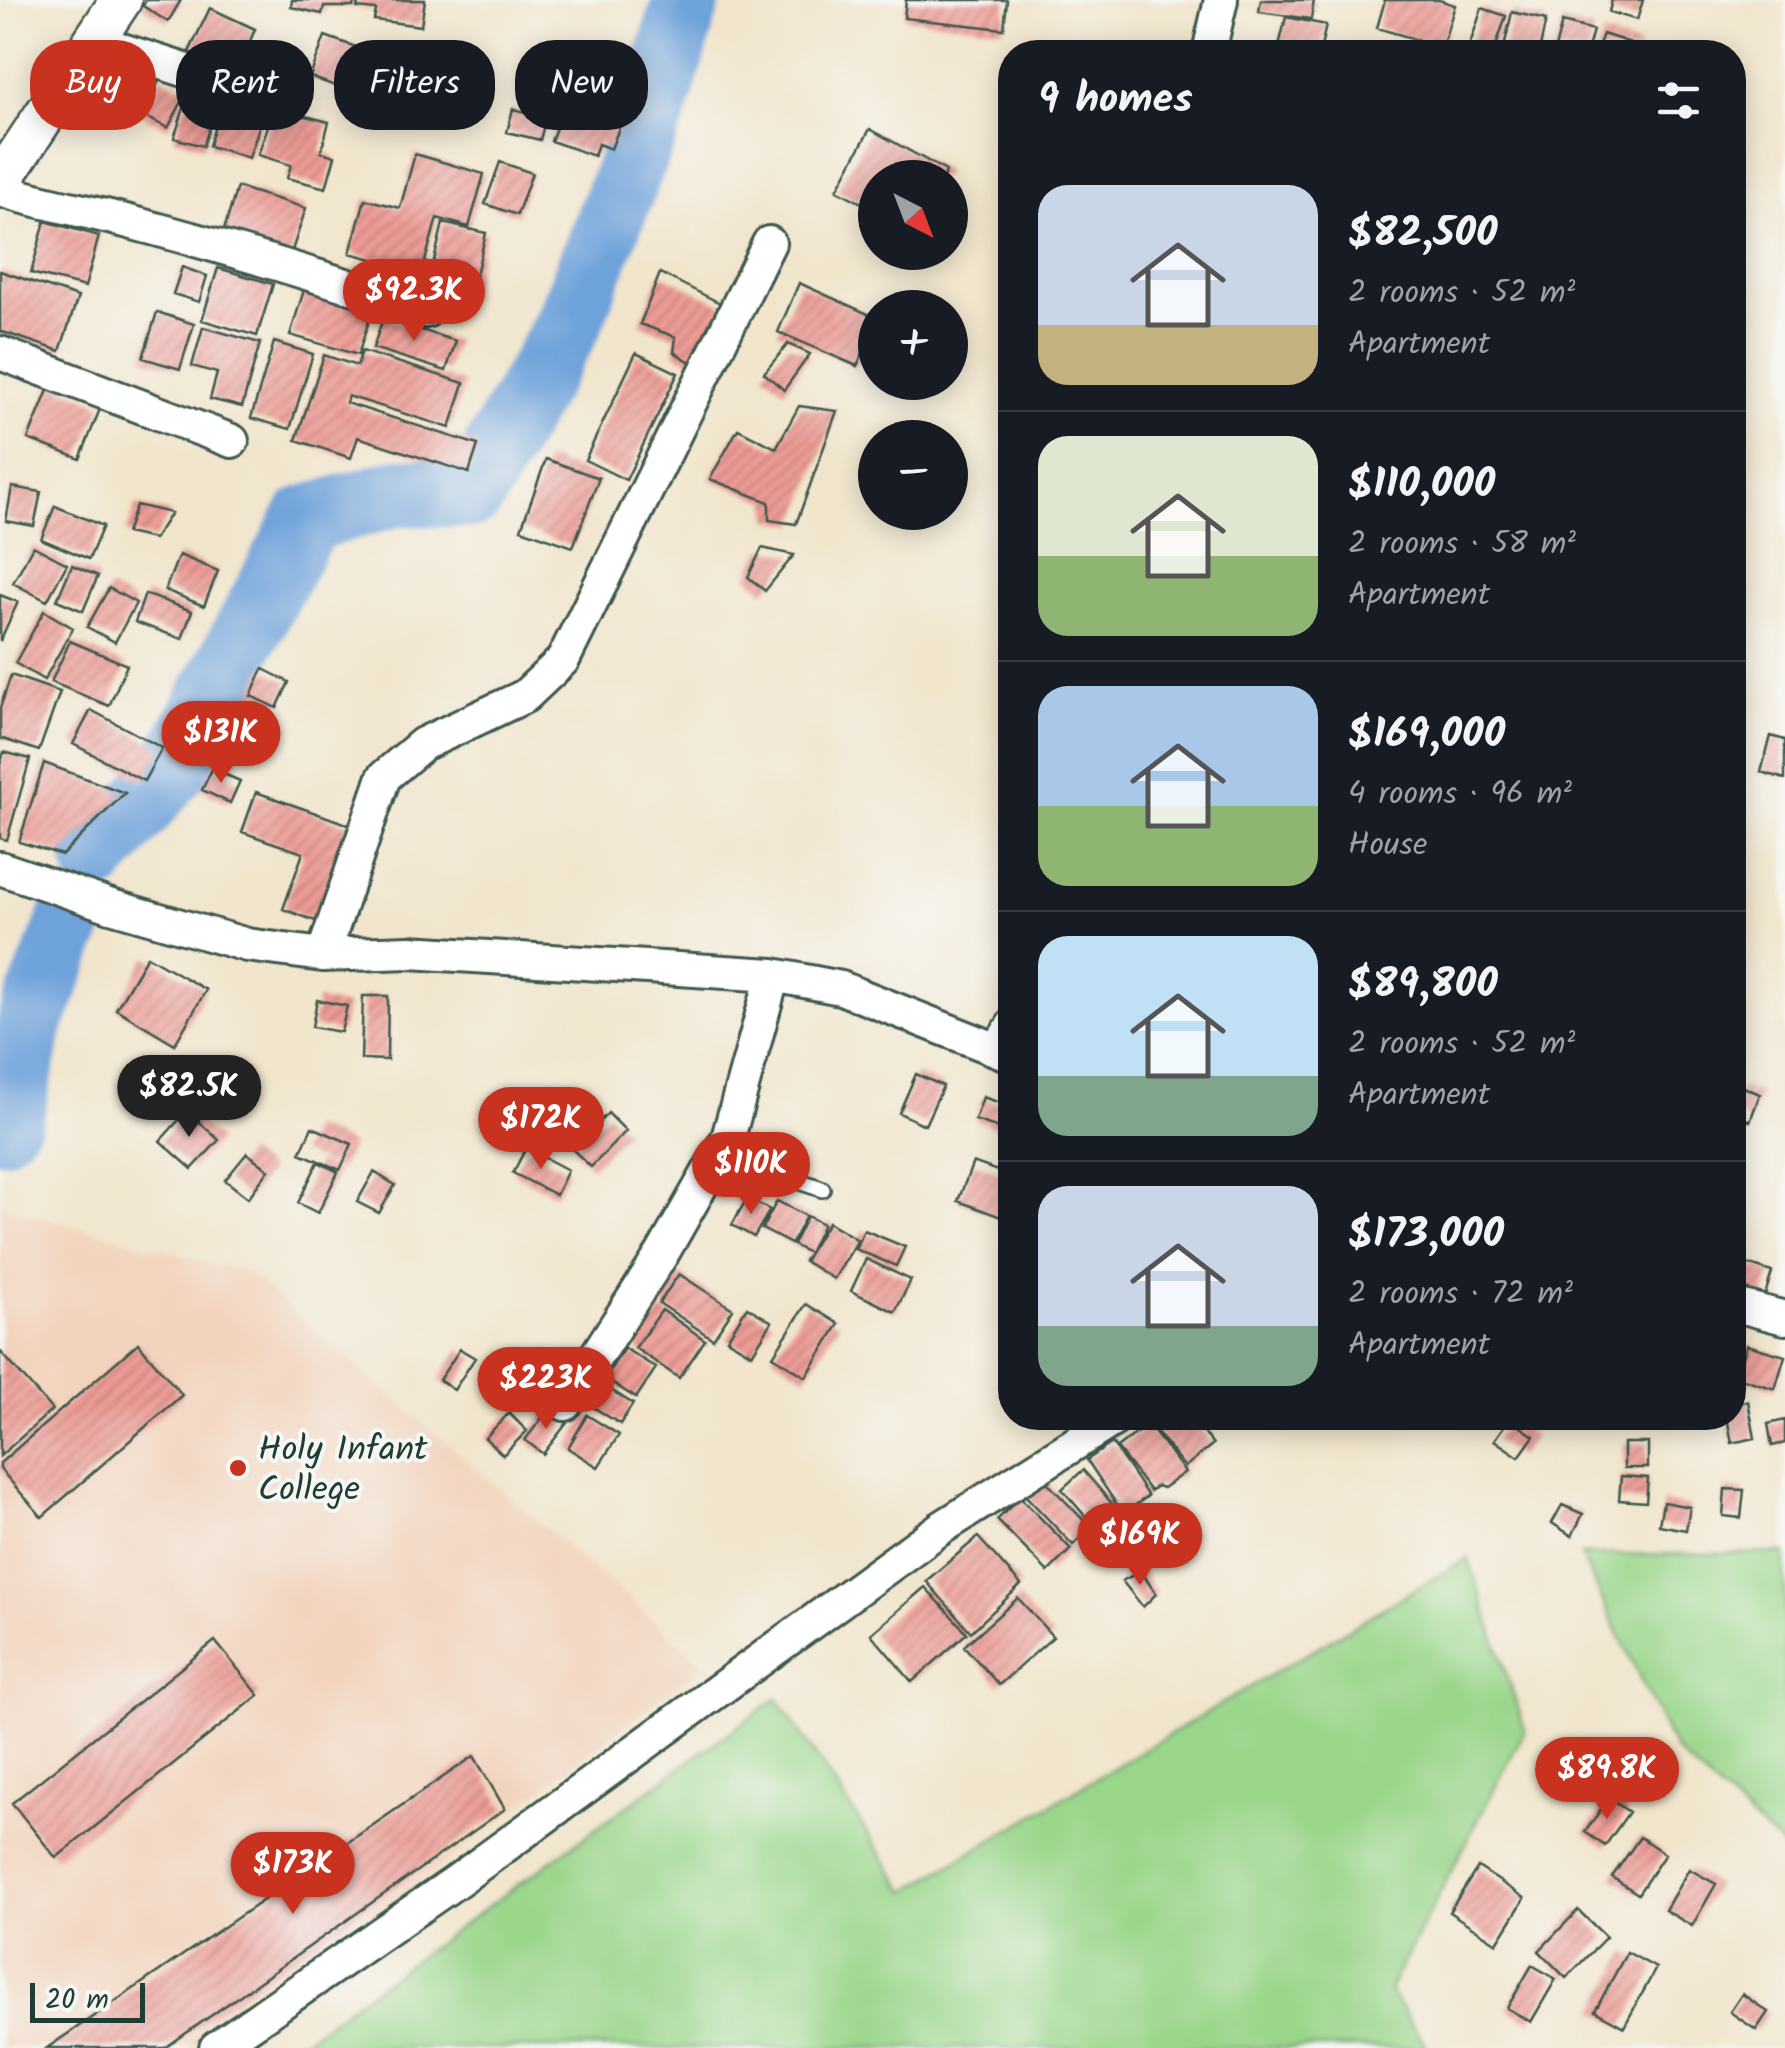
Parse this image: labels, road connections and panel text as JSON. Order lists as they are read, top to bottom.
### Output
{
  "places": ["Holy Infant College"],
  "scale_bar": "20 m",
  "north": "bottom right",
  "page": {
    "chip": [
      "Buy",
      "Rent",
      "Filters",
      "New"
    ],
    "heading": "9 homes",
    "map_buttons": ["+", "−"],
    "list": [
      {
        "name": "$82,500",
        "note": "2 rooms · 52 m² · Apartment"
      },
      {
        "name": "$110,000",
        "note": "2 rooms · 58 m² · Apartment"
      },
      {
        "name": "$169,000",
        "note": "4 rooms · 96 m² · House"
      },
      {
        "name": "$89,800",
        "note": "2 rooms · 52 m² · Apartment"
      },
      {
        "name": "$173,000",
        "note": "2 rooms · 72 m² · Apartment"
      }
    ],
    "price": [
      "$92.3K",
      "$131K",
      "$82.5K",
      "$172K",
      "$110K",
      "$223K",
      "$169K",
      "$89.8K",
      "$173K"
    ],
    "scale": "20 m"
  }
}
